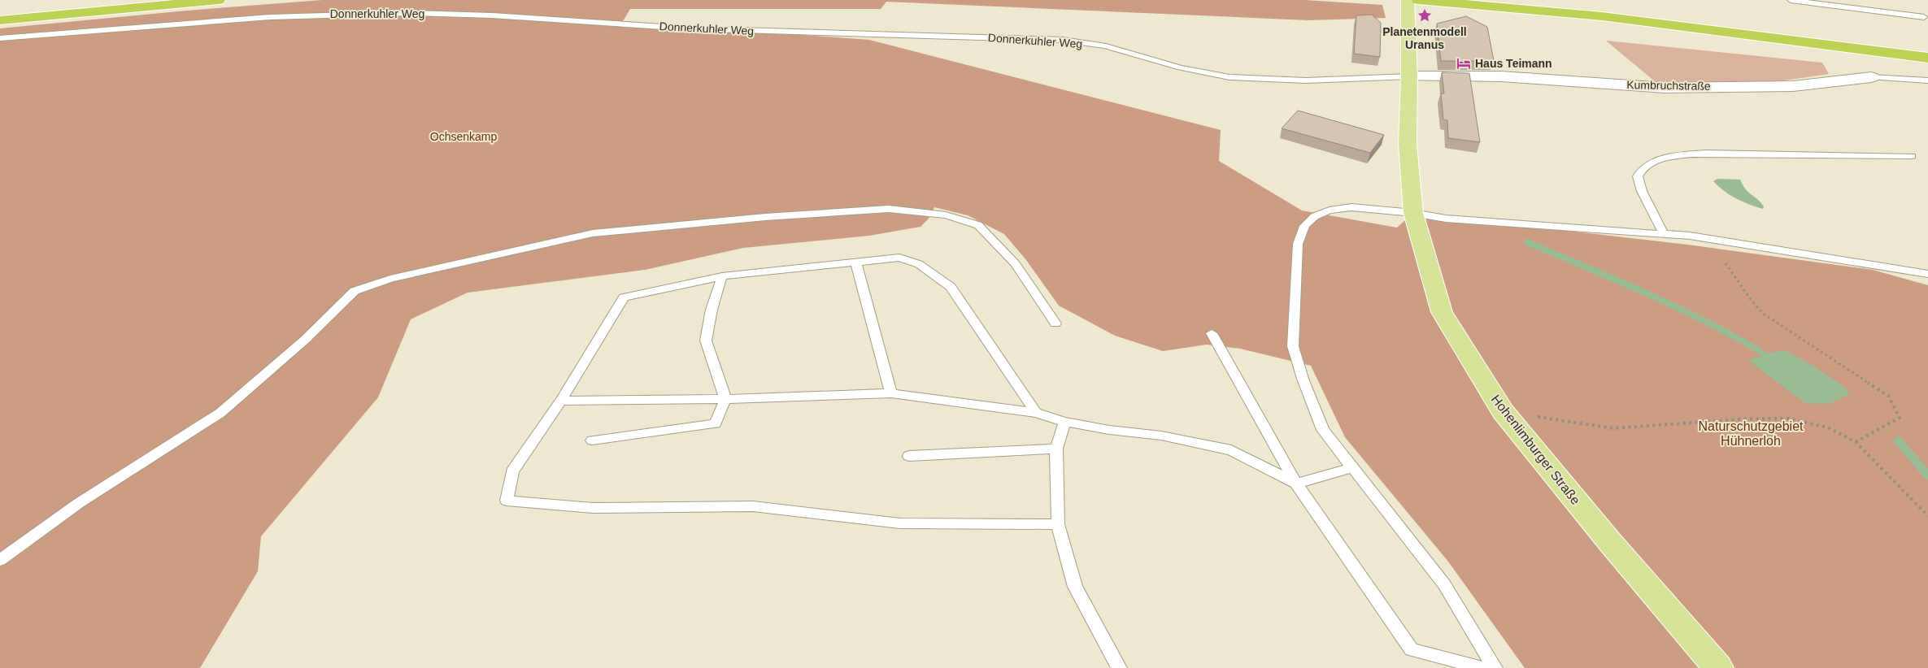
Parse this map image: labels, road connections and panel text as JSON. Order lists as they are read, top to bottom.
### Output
{
  "streets": {
    "main road": ["Hohenlimburger Straße"],
    "street": ["Kumbruchstraße"],
    "lane": ["Donnerkuhler Weg"]
  },
  "crossings": [
    ["Donnerkuhler Weg", "Kumbruchstraße"],
    ["Donnerkuhler Weg", "Hohenlimburger Straße"],
    ["Kumbruchstraße", "Hohenlimburger Straße"]
  ],
  "parks": ["Ochsenkamp", "Naturschutzgebiet Hühnerloh"],
  "places": {
    "place": ["Planetenmodell Uranus"],
    "hotel": ["Haus Teimann"]
  }
}
